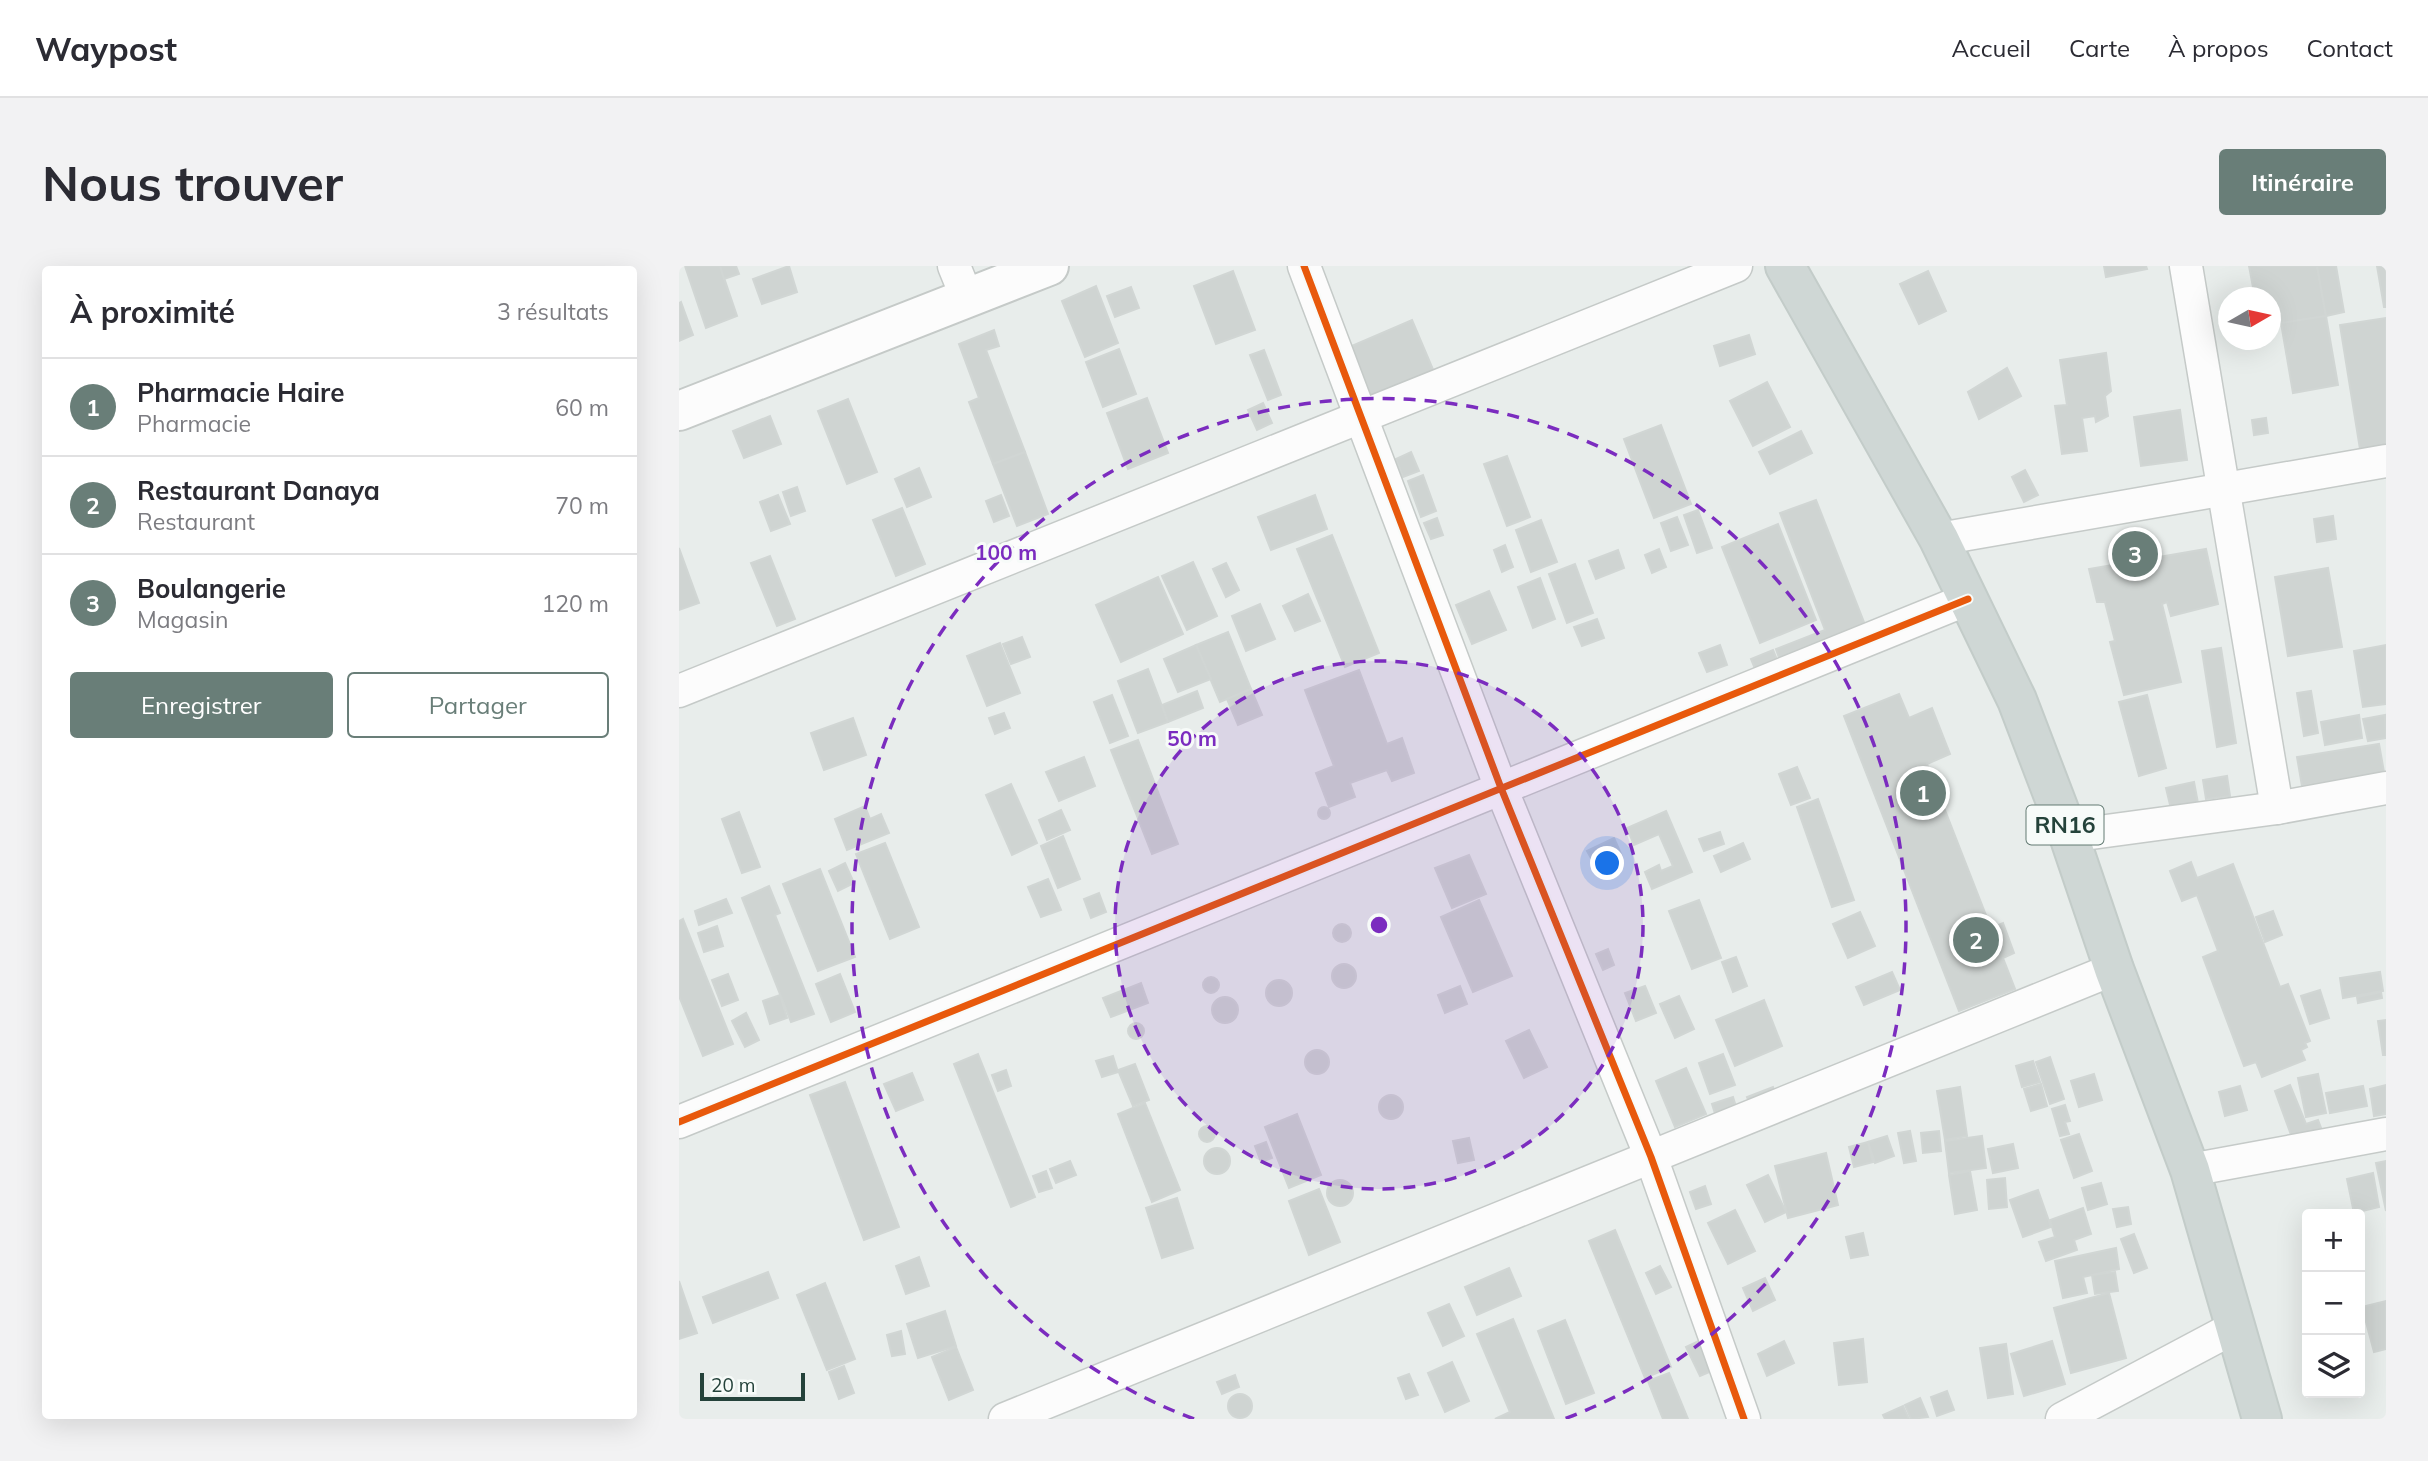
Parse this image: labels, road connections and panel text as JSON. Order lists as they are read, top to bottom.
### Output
{
  "streets": {
    "main road": ["RN16"]
  },
  "scale_bar": "20 m",
  "north": "right",
  "page": {
    "header": "Waypost",
    "nav": [
      "Accueil",
      "Carte",
      "À propos",
      "Contact"
    ],
    "buttons": [
      "Itinéraire",
      ["Enregistrer", "Partager"]
    ],
    "title": "Nous trouver",
    "heading": ["À proximité", "3 résultats"],
    "list": [
      {
        "mark": "1",
        "name": "Pharmacie Haire",
        "note": "Pharmacie",
        "value": "60 m"
      },
      {
        "mark": "2",
        "name": "Restaurant Danaya",
        "note": "Restaurant",
        "value": "70 m"
      },
      {
        "mark": "3",
        "name": "Boulangerie",
        "note": "Magasin",
        "value": "120 m"
      }
    ],
    "pins": ["3", "1", "2"],
    "map_buttons": ["+", "−"],
    "scale": "20 m"
  },
  "rings": ["100 m", "50 m"]
}
